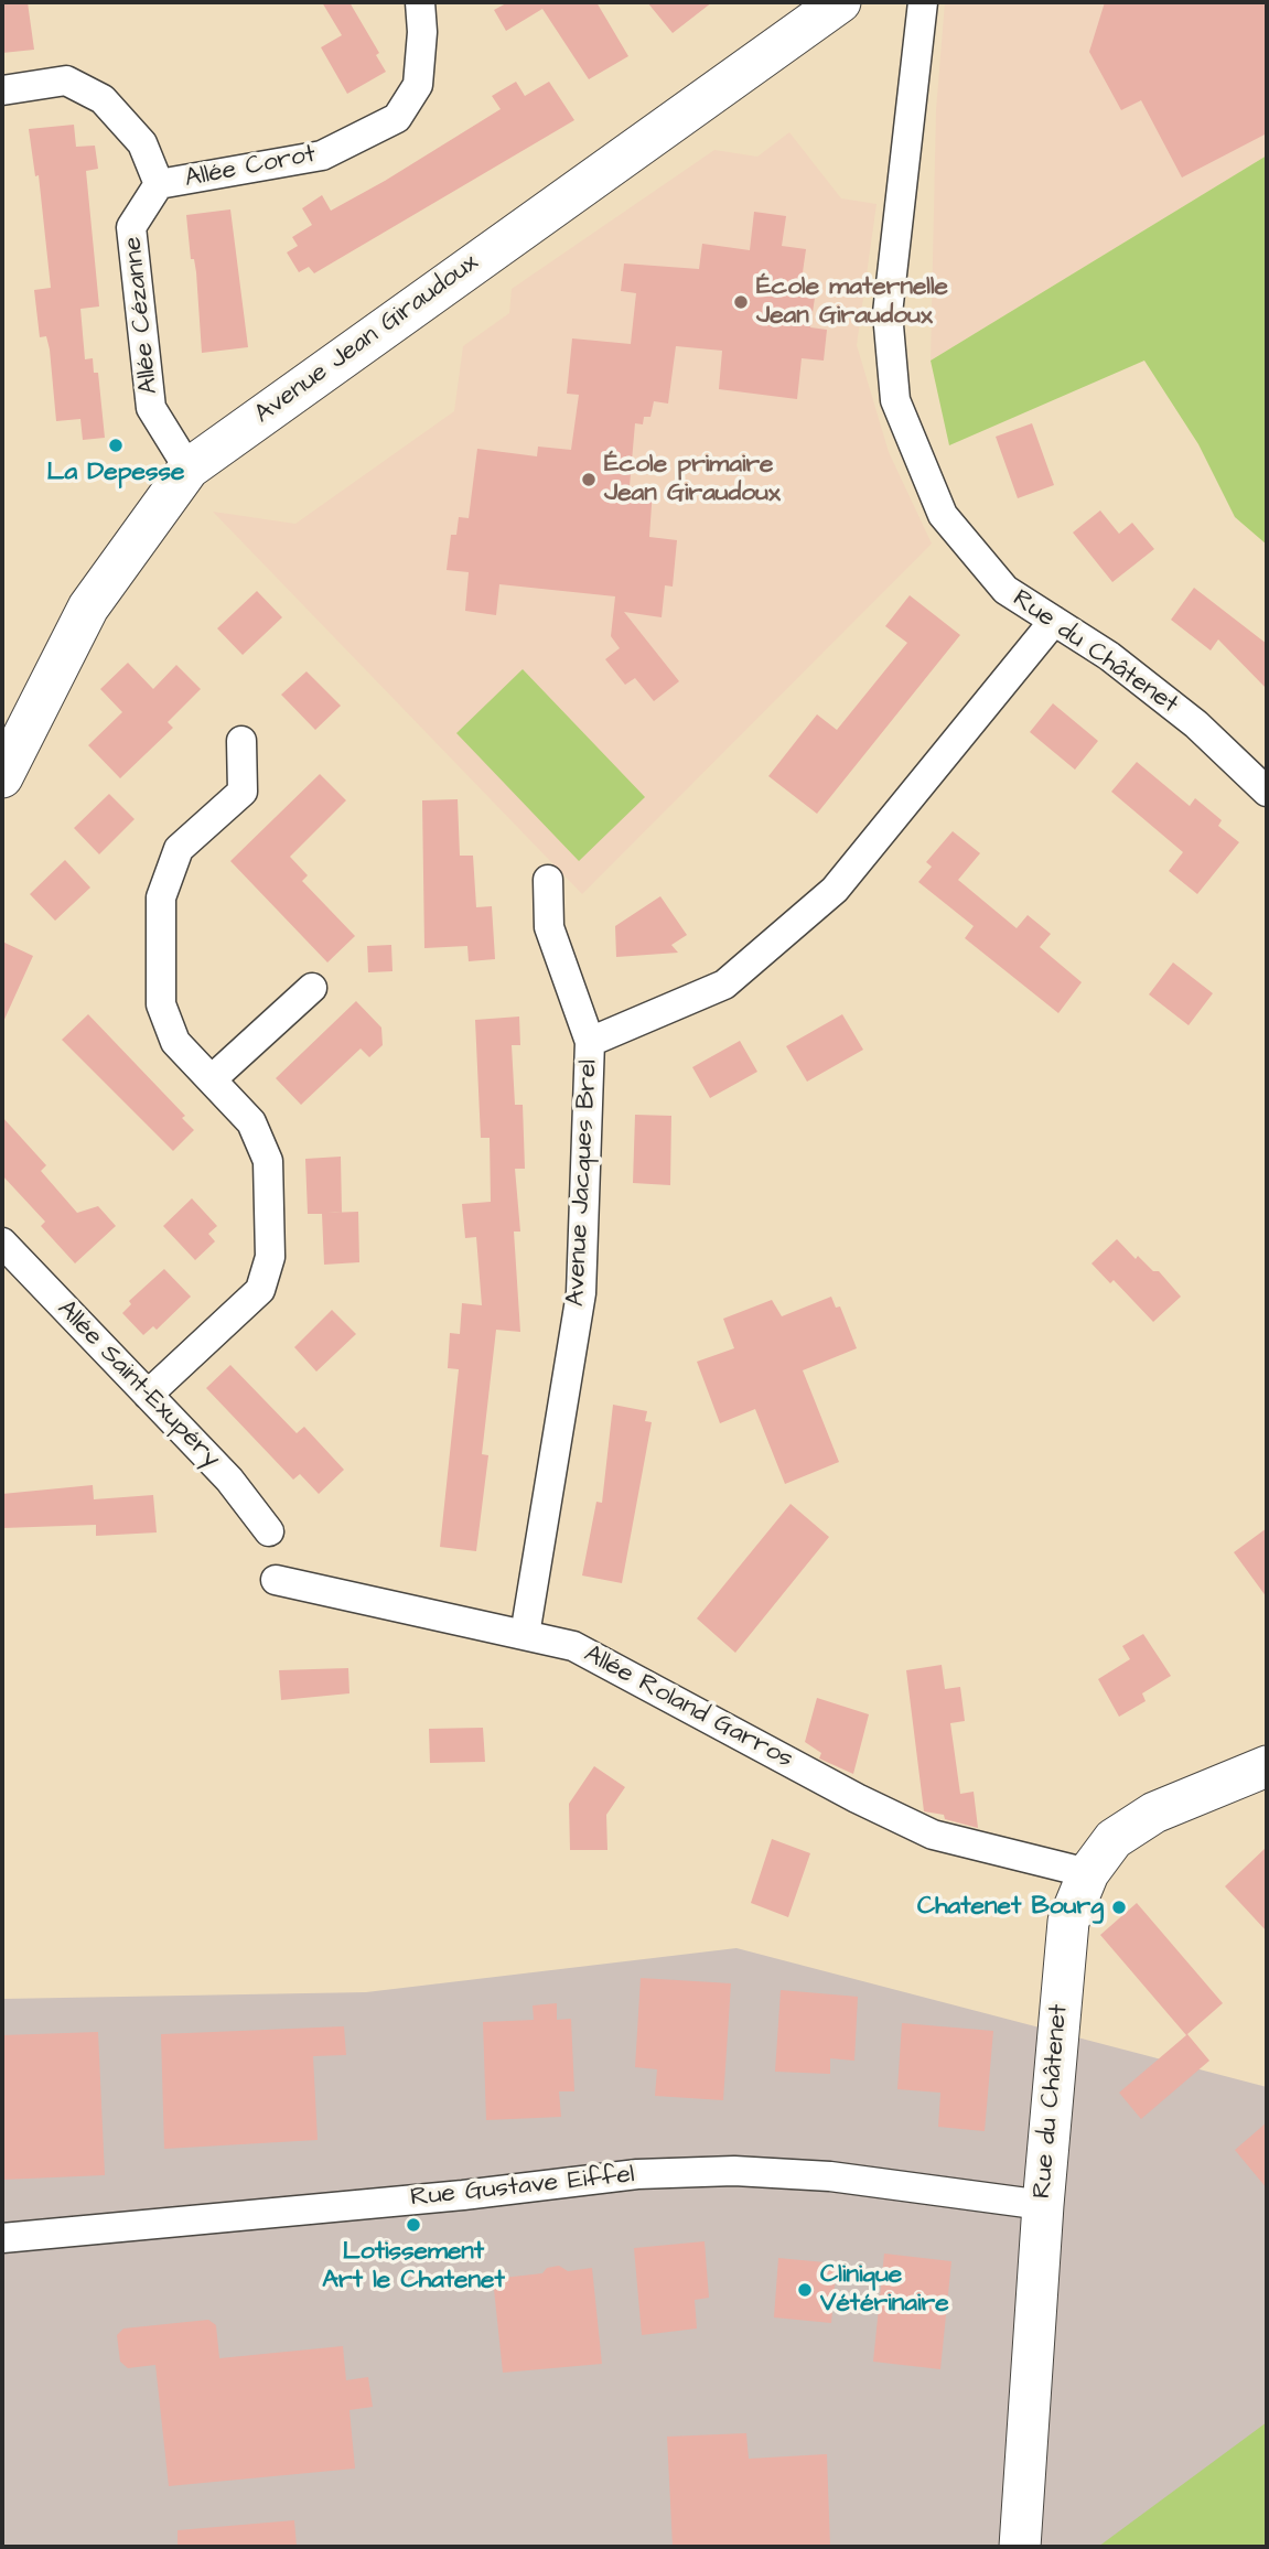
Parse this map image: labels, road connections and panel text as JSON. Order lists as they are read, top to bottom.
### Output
{
  "streets": {
    "street": [
      "Allée Corot",
      "Allée Cézanne",
      "Avenue Jean Giraudoux",
      "Rue du Châtenet",
      "Avenue Jacques Brel",
      "Allée Saint-Exupéry",
      "Allée Roland Garros",
      "Rue Gustave Eiffel"
    ]
  },
  "crossings": [
    ["Allée Corot", "Allée Cézanne"],
    ["Allée Cézanne", "Avenue Jean Giraudoux"],
    ["Rue du Châtenet", "Avenue Jacques Brel"],
    ["Rue du Châtenet", "Allée Roland Garros"],
    ["Rue du Châtenet", "Rue Gustave Eiffel"],
    ["Avenue Jacques Brel", "Allée Roland Garros"]
  ],
  "places": [
    "École maternelle Jean Giraudoux",
    "La Depesse",
    "École primaire Jean Giraudoux",
    "Chatenet Bourg",
    "Lotissement Art le Chatenet",
    "Clinique Vétérinaire"
  ]
}
